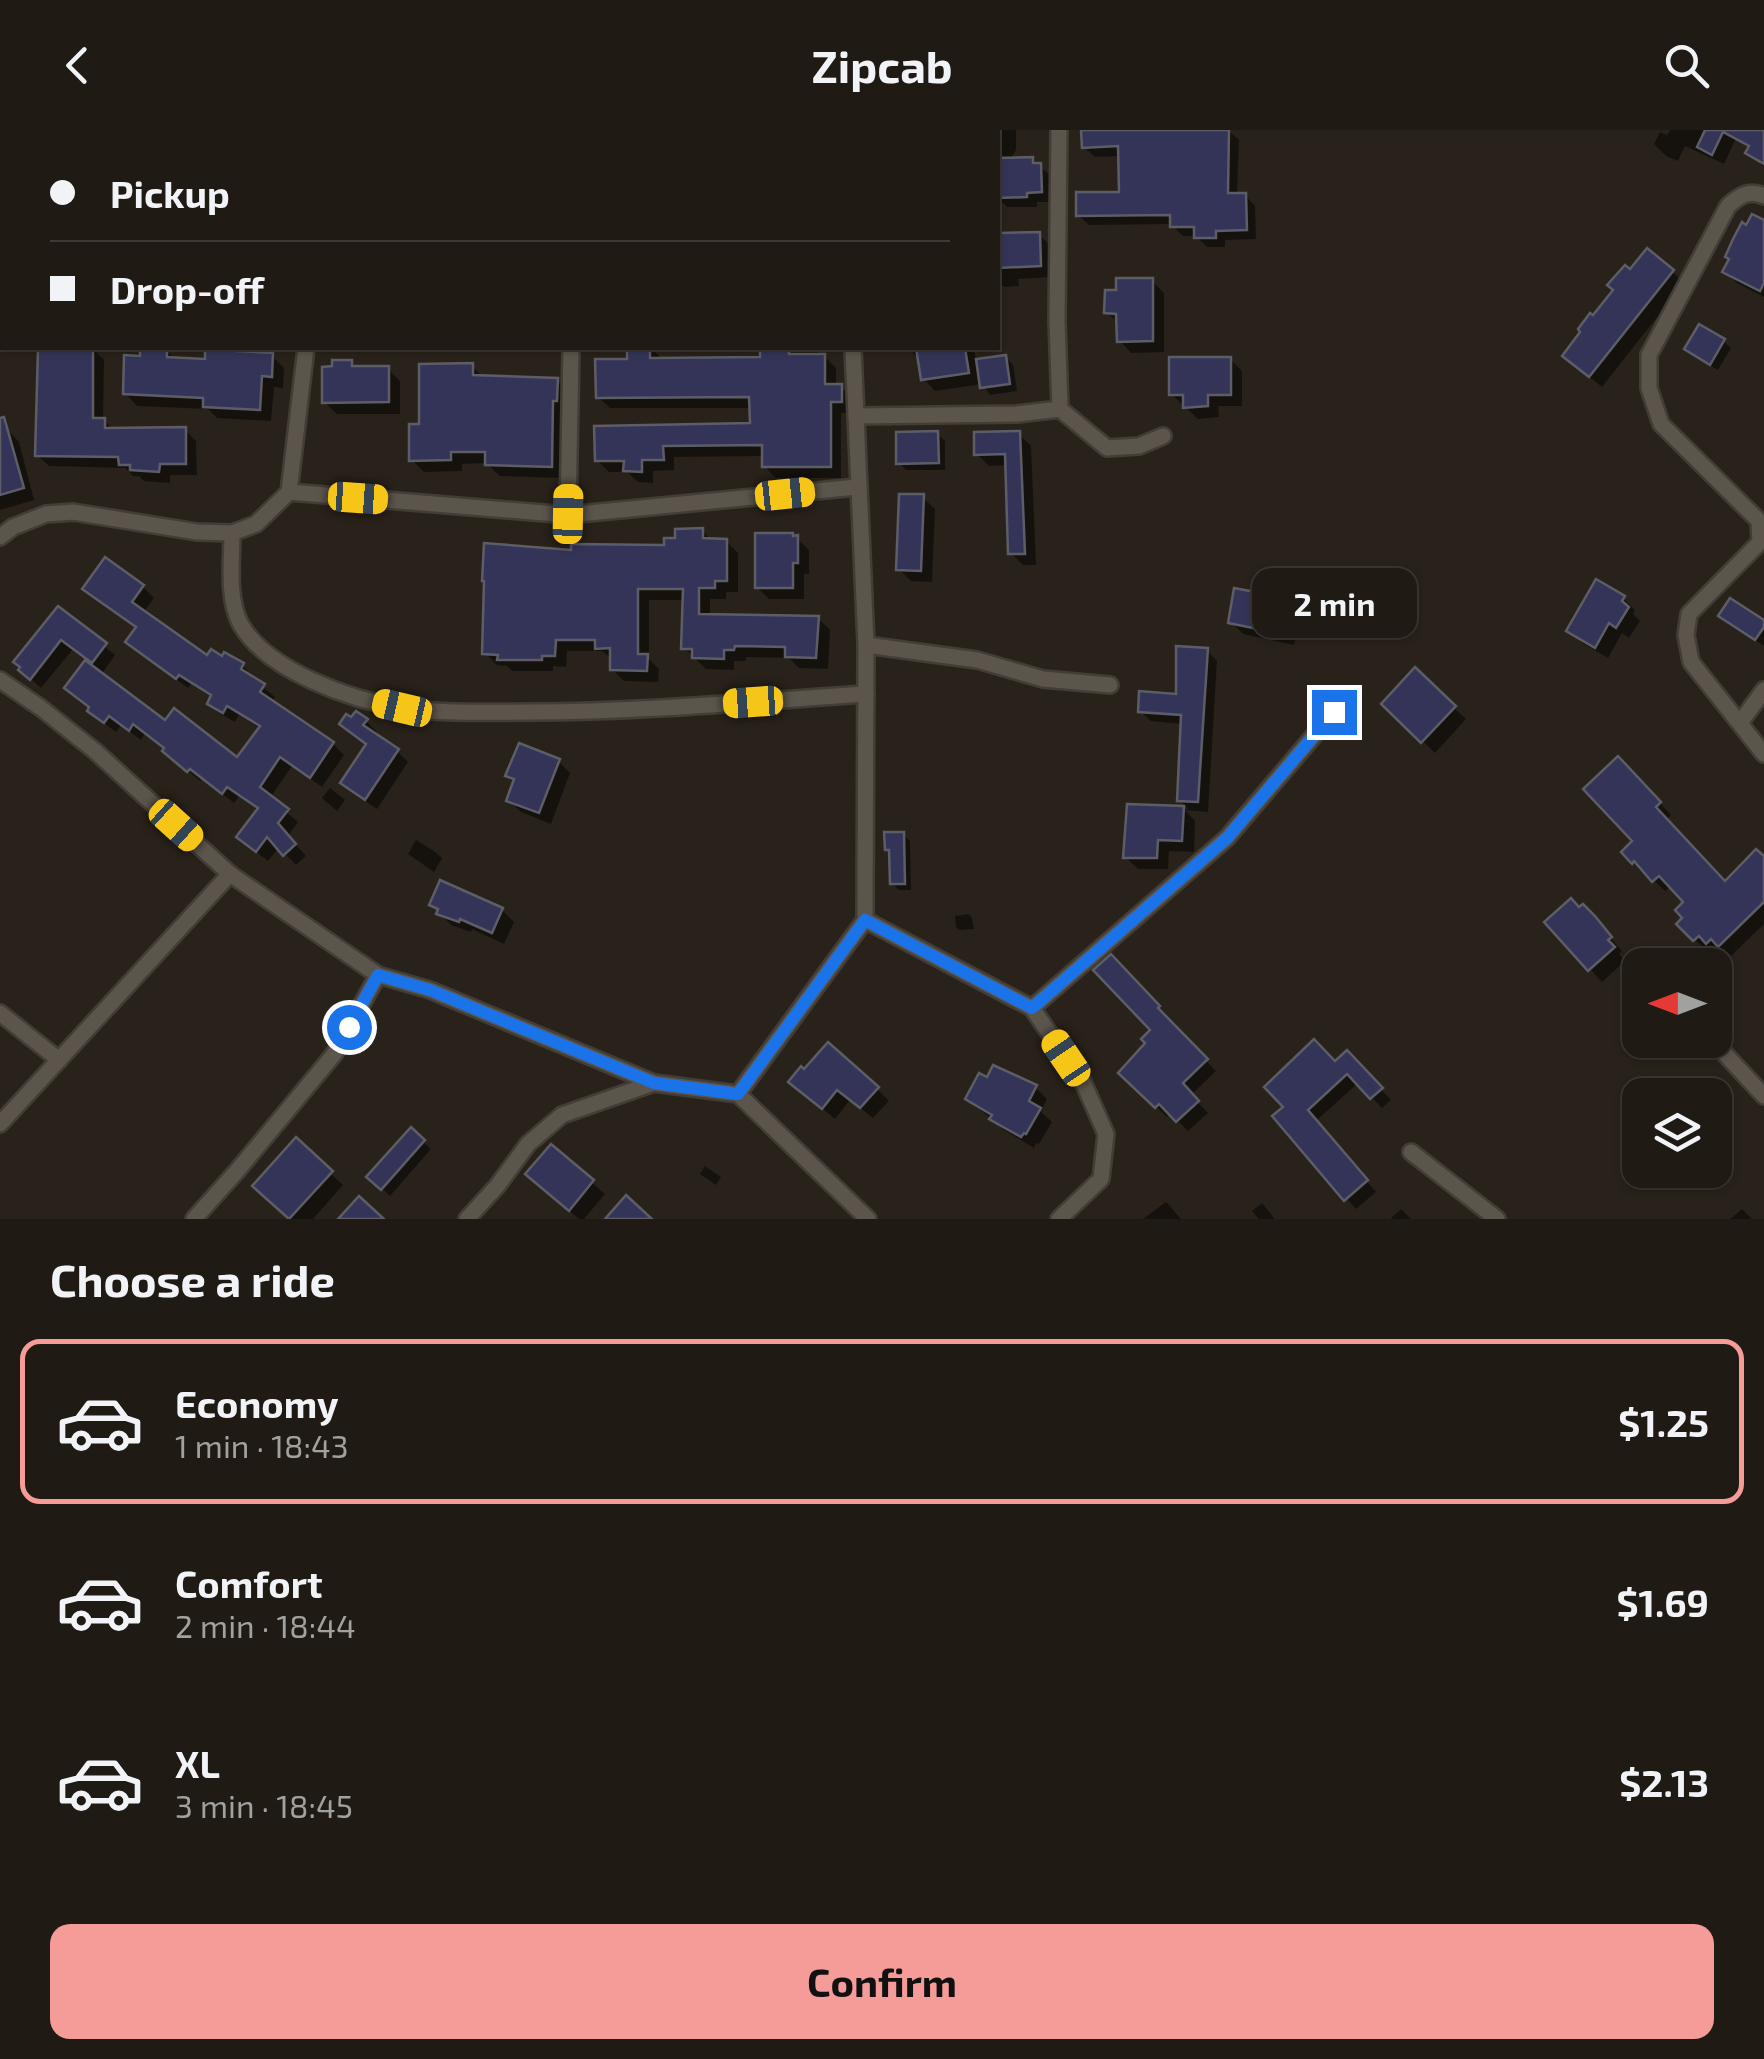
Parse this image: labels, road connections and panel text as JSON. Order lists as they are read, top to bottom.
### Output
{
  "north": "left",
  "page": {
    "header": "Zipcab",
    "banner": ["Pickup", "Drop-off"],
    "bubble": "2 min",
    "heading": "Choose a ride",
    "list": [
      {
        "name": "Economy",
        "note": "1 min · 18:43",
        "value": "$1.25"
      },
      {
        "name": "Comfort",
        "note": "2 min · 18:44",
        "value": "$1.69"
      },
      {
        "name": "XL",
        "note": "3 min · 18:45",
        "value": "$2.13"
      }
    ],
    "buttons": "Confirm"
  }
}
